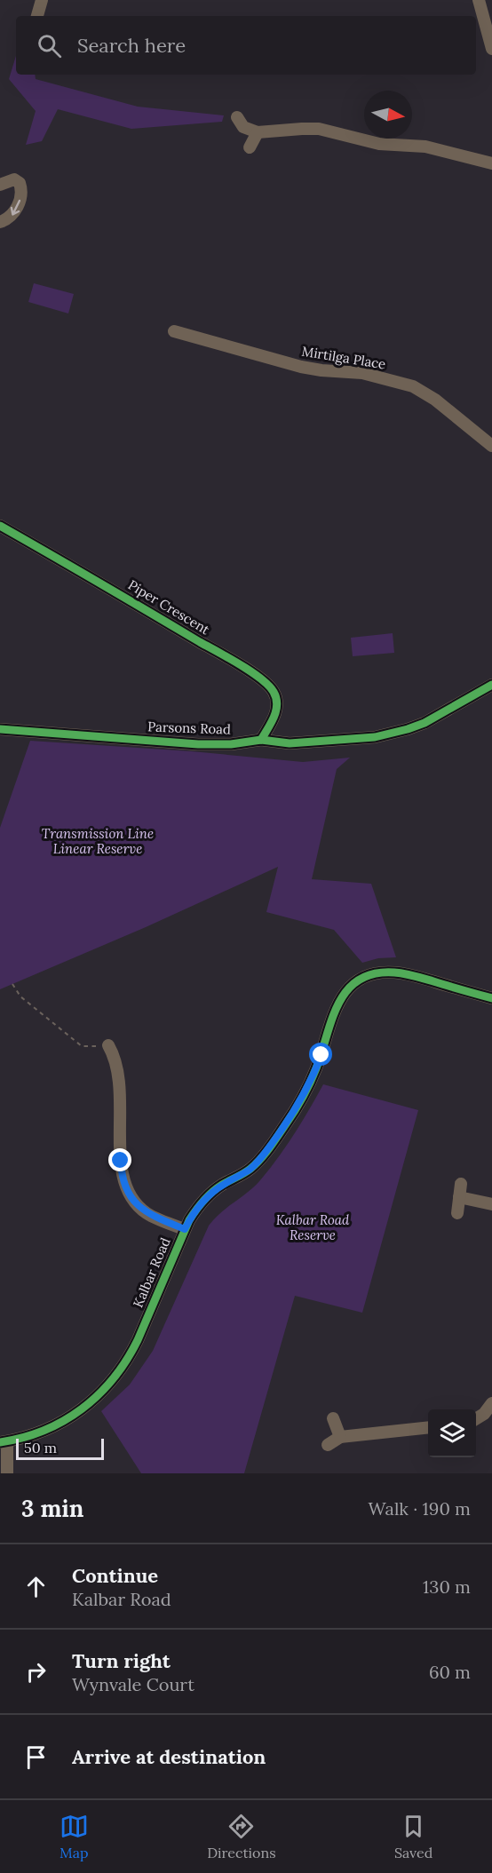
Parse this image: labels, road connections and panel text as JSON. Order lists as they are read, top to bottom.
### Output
{
  "streets": {
    "street": [
      "Mirtilga Place",
      "Piper Crescent",
      "Parsons Road",
      "Kalbar Road"
    ]
  },
  "crossings": [
    ["Piper Crescent", "Parsons Road"]
  ],
  "parks": ["Transmission Line Linear Reserve", "Kalbar Road Reserve"],
  "scale_bar": "50 m",
  "north": "right",
  "page": {
    "search": "Search here",
    "scale": "50 m",
    "heading": ["3 min", "Walk · 190 m"],
    "list": [
      ["Continue", "Kalbar Road", "130 m"],
      ["Turn right", "Wynvale Court", "60 m"],
      "Arrive at destination"
    ],
    "nav": ["Map", "Directions", "Saved"]
  }
}
